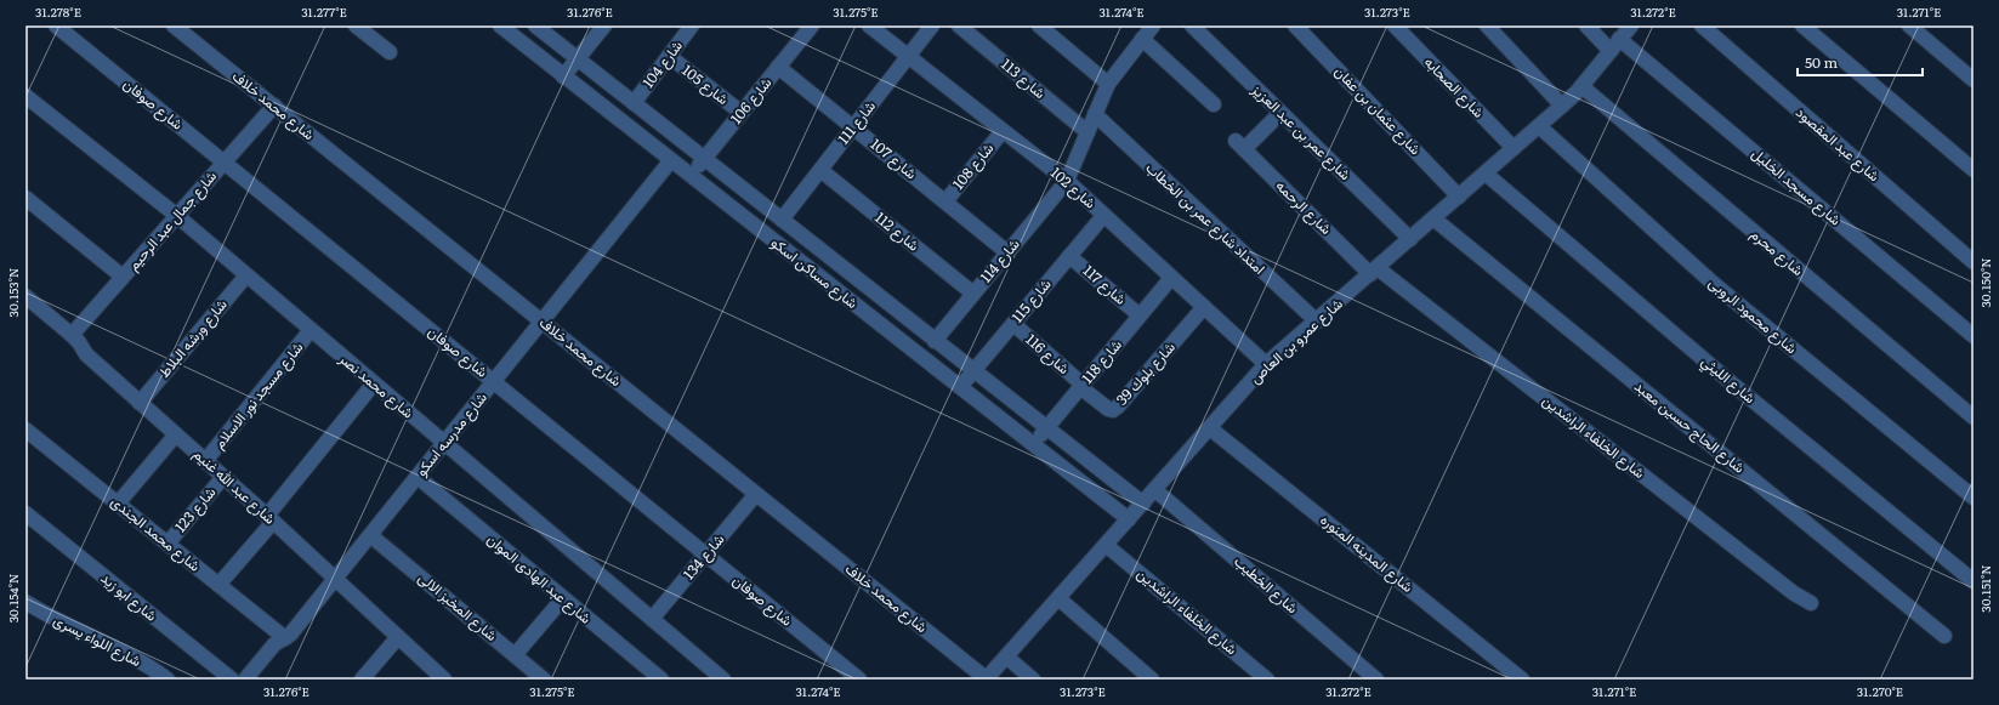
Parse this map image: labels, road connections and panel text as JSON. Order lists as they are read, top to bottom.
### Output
{
  "streets": {
    "street": [
      "شارع 104",
      "شارع 113",
      "شارع 105",
      "شارع الصحابه",
      "شارع 106",
      "شارع صوفان",
      "شارع محمد خلاف",
      "شارع عثمان بن عفان",
      "شارع 111",
      "شارع عمر بن عبد العزيز",
      "شارع عبد المقصود",
      "شارع 107",
      "شارع 108",
      "شارع مسجد الخليل",
      "شارع 102",
      "شارع الرحمه",
      "امتداد شارع عمر بن الخطاب",
      "شارع جمال عبد الرحيم",
      "شارع 112",
      "شارع محرم",
      "شارع 114",
      "شارع مساكن اسكو",
      "شارع 117",
      "شارع 115",
      "شارع محمود الروبى",
      "شارع ورشه البلاط",
      "شارع عمرو بن العاص",
      "شارع 116",
      "شارع 118",
      "شارع بلوك 39",
      "شارع الليثي",
      "شارع محمد نصر",
      "شارع مسجد نور الاسلام",
      "شارع الحاج حسين معبد",
      "شارع مدرسه اسكو",
      "شارع الخلفاء الراشدين",
      "شارع عبد الله غنيم",
      "شارع 123",
      "شارع محمد الجندى",
      "شارع المدينه المنوره",
      "شارع 134",
      "شارع عبد الهادى الموان",
      "شارع الخطيب",
      "شارع ابو زيد",
      "شارع المخبز الالى",
      "شارع اللواء يسرى"
    ]
  },
  "crossings": [
    ["شارع 104", "شارع 105"],
    ["شارع 104", "شارع مساكن اسكو"],
    ["شارع 113", "شارع 114"],
    ["شارع 105", "شارع 106"],
    ["شارع الصحابه", "شارع عمرو بن العاص"],
    ["شارع 106", "شارع 107"],
    ["شارع 106", "شارع مساكن اسكو"],
    ["شارع صوفان", "شارع جمال عبد الرحيم"],
    ["شارع صوفان", "شارع مدرسه اسكو"],
    ["شارع صوفان", "شارع 134"],
    ["شارع محمد خلاف", "شارع جمال عبد الرحيم"],
    ["شارع محمد خلاف", "شارع عمرو بن العاص"],
    ["شارع محمد خلاف", "شارع مدرسه اسكو"],
    ["شارع محمد خلاف", "شارع 134"],
    ["شارع عثمان بن عفان", "شارع عمرو بن العاص"],
    ["شارع 111", "شارع 107"],
    ["شارع 111", "شارع 102"],
    ["شارع 111", "شارع 112"],
    ["شارع 111", "شارع مساكن اسكو"],
    ["شارع عمر بن عبد العزيز", "شارع الرحمه"],
    ["شارع عمر بن عبد العزيز", "شارع عمرو بن العاص"],
    ["شارع 107", "شارع 108"],
    ["شارع 107", "شارع 114"],
    ["شارع 108", "شارع 102"],
    ["شارع مسجد الخليل", "شارع عمرو بن العاص"],
    ["شارع 102", "شارع 114"],
    ["شارع 102", "شارع 115"],
    ["شارع 102", "شارع عمرو بن العاص"],
    ["شارع 102", "شارع 118"],
    ["شارع 102", "شارع بلوك 39"],
    ["شارع الرحمه", "شارع عمرو بن العاص"],
    ["شارع الرحمه", "شارع الخلفاء الراشدين"],
    ["امتداد شارع عمر بن الخطاب", "شارع 114"],
    ["امتداد شارع عمر بن الخطاب", "شارع عمرو بن العاص"],
    ["شارع جمال عبد الرحيم", "شارع محمد نصر"],
    ["شارع جمال عبد الرحيم", "شارع عبد الله غنيم"],
    ["شارع 112", "شارع 114"],
    ["شارع محرم", "شارع عمرو بن العاص"],
    ["شارع 114", "شارع مساكن اسكو"],
    ["شارع مساكن اسكو", "شارع 115"],
    ["شارع مساكن اسكو", "شارع عمرو بن العاص"],
    ["شارع مساكن اسكو", "شارع 118"],
    ["شارع مساكن اسكو", "شارع مدرسه اسكو"],
    ["شارع 117", "شارع 115"],
    ["شارع 117", "شارع 118"],
    ["شارع 115", "شارع 116"],
    ["شارع محمود الروبى", "شارع عمرو بن العاص"],
    ["شارع ورشه البلاط", "شارع محمد نصر"],
    ["شارع ورشه البلاط", "شارع عبد الله غنيم"],
    ["شارع عمرو بن العاص", "شارع الليثي"],
    ["شارع عمرو بن العاص", "شارع الحاج حسين معبد"],
    ["شارع عمرو بن العاص", "شارع الخلفاء الراشدين"],
    ["شارع عمرو بن العاص", "شارع المدينه المنوره"],
    ["شارع عمرو بن العاص", "شارع الخطيب"],
    ["شارع 116", "شارع 118"],
    ["شارع 116", "شارع بلوك 39"],
    ["شارع 118", "شارع بلوك 39"],
    ["شارع محمد نصر", "شارع مسجد نور الاسلام"],
    ["شارع محمد نصر", "شارع مدرسه اسكو"],
    ["شارع محمد نصر", "شارع 134"],
    ["شارع مسجد نور الاسلام", "شارع عبد الله غنيم"],
    ["شارع مدرسه اسكو", "شارع عبد الله غنيم"],
    ["شارع مدرسه اسكو", "شارع محمد الجندى"],
    ["شارع مدرسه اسكو", "شارع عبد الهادى الموان"],
    ["شارع مدرسه اسكو", "شارع المخبز الالى"],
    ["شارع عبد الله غنيم", "شارع 123"],
    ["شارع 123", "شارع محمد الجندى"]
  ],
  "scale_bar": "50 m",
  "coordinates": [
    "31.278°E",
    "31.277°E",
    "31.276°E",
    "31.275°E",
    "31.274°E",
    "31.273°E",
    "31.272°E",
    "31.271°E",
    "30.150°N",
    "30.153°N",
    "30.151°N",
    "30.154°N",
    "31.270°E"
  ]
}
